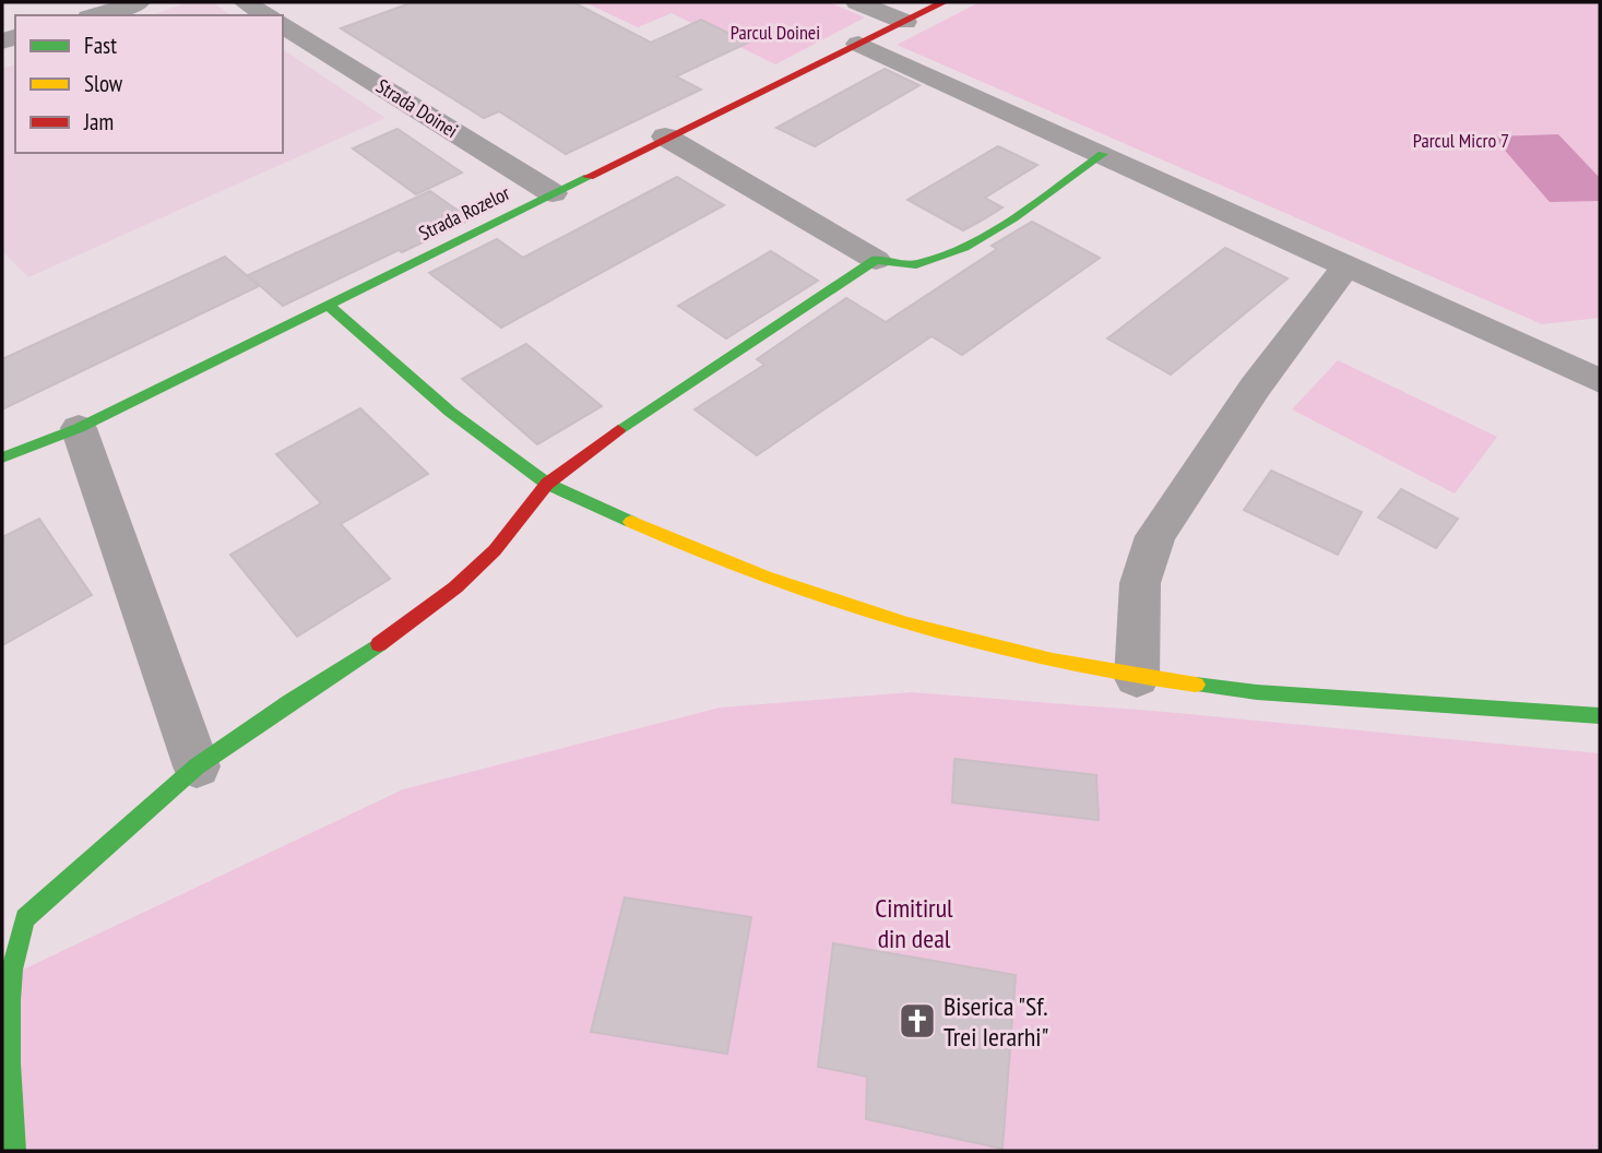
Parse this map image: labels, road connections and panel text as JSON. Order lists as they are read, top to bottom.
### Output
{
  "streets": {
    "street": ["Strada Doinei", "Strada Rozelor"]
  },
  "crossings": [
    ["Strada Doinei", "Strada Rozelor"]
  ],
  "parks": ["Parcul Doinei", "Parcul Micro 7", "Cimitirul din deal"],
  "places": {
    "church": ["Biserica \"Sf. Trei Ierarhi\""]
  },
  "legend": ["Fast", "Slow", "Jam"]
}
